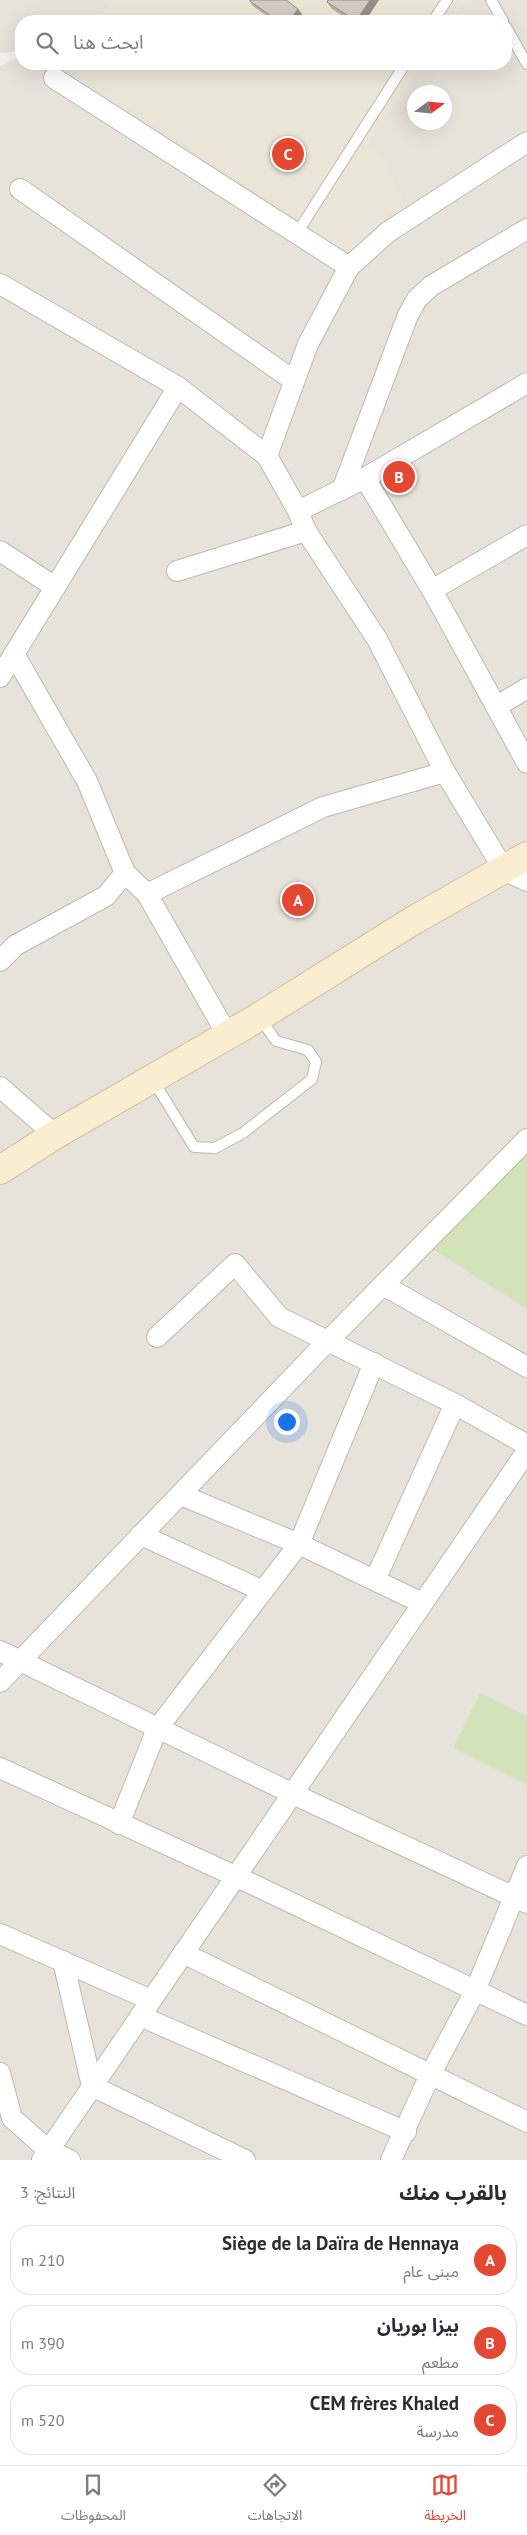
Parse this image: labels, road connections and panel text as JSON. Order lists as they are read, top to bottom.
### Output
{
  "north": "right",
  "page": {
    "search": "ابحث هنا",
    "pins": ["C", "B", "A"],
    "heading": ["بالقرب منك", "النتائج: 3"],
    "list": [
      {
        "mark": "A",
        "name": "Siège de la Daïra de Hennaya",
        "note": "مبنى عام",
        "value": "210 m"
      },
      {
        "mark": "B",
        "name": "بيزا بوريان",
        "note": "مطعم",
        "value": "390 m"
      },
      {
        "mark": "C",
        "name": "CEM frères Khaled",
        "note": "مدرسة",
        "value": "520 m"
      }
    ],
    "nav": ["الخريطة", "الاتجاهات", "المحفوظات"]
  }
}
